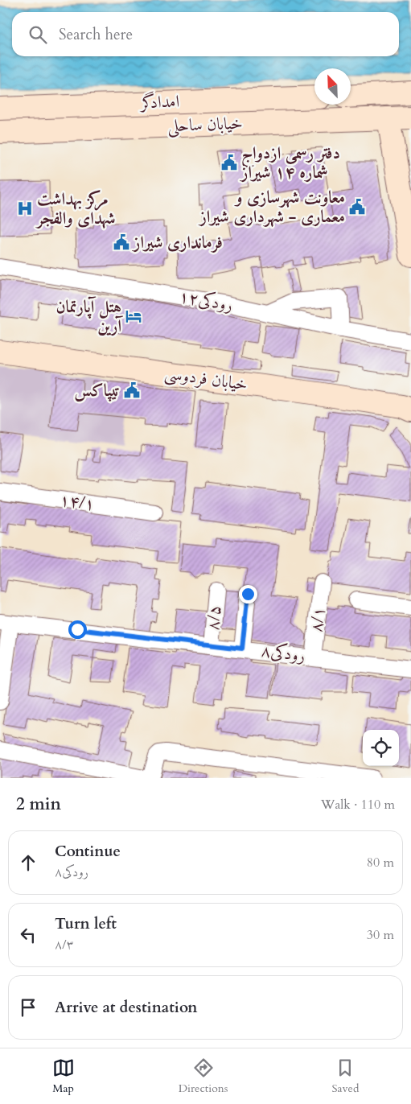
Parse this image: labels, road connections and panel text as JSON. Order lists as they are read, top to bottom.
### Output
{
  "streets": {
    "main road": ["امدادگر", "خیابان ساحلی", "خیابان فردوسی"],
    "street": [
      "رودکی۱۲",
      "۱۴/۱",
      "۸/۵",
      "۸/۱",
      "رودکی۸"
    ]
  },
  "crossings": [
    ["۸/۵", "رودکی۸"],
    ["۸/۱", "رودکی۸"]
  ],
  "places": {
    "public building": [
      "دفتر رسمی ازدواج شماره ۱۴ شیراز",
      "معاونت شهرسازی و معماری - شهرداری شیراز",
      "فرمانداری شیراز",
      "تیپاکس"
    ],
    "hospital": ["مرکز بهداشت شهدای والفجر"],
    "hotel": ["هتل آپارتمان آرین"]
  },
  "north": "top left",
  "page": {
    "search": "Search here",
    "heading": ["2 min", "Walk · 110 m"],
    "list": [
      ["Continue", "رودکی۸", "80 m"],
      ["Turn left", "۸/۳", "30 m"],
      "Arrive at destination"
    ],
    "nav": ["Map", "Directions", "Saved"]
  }
}
